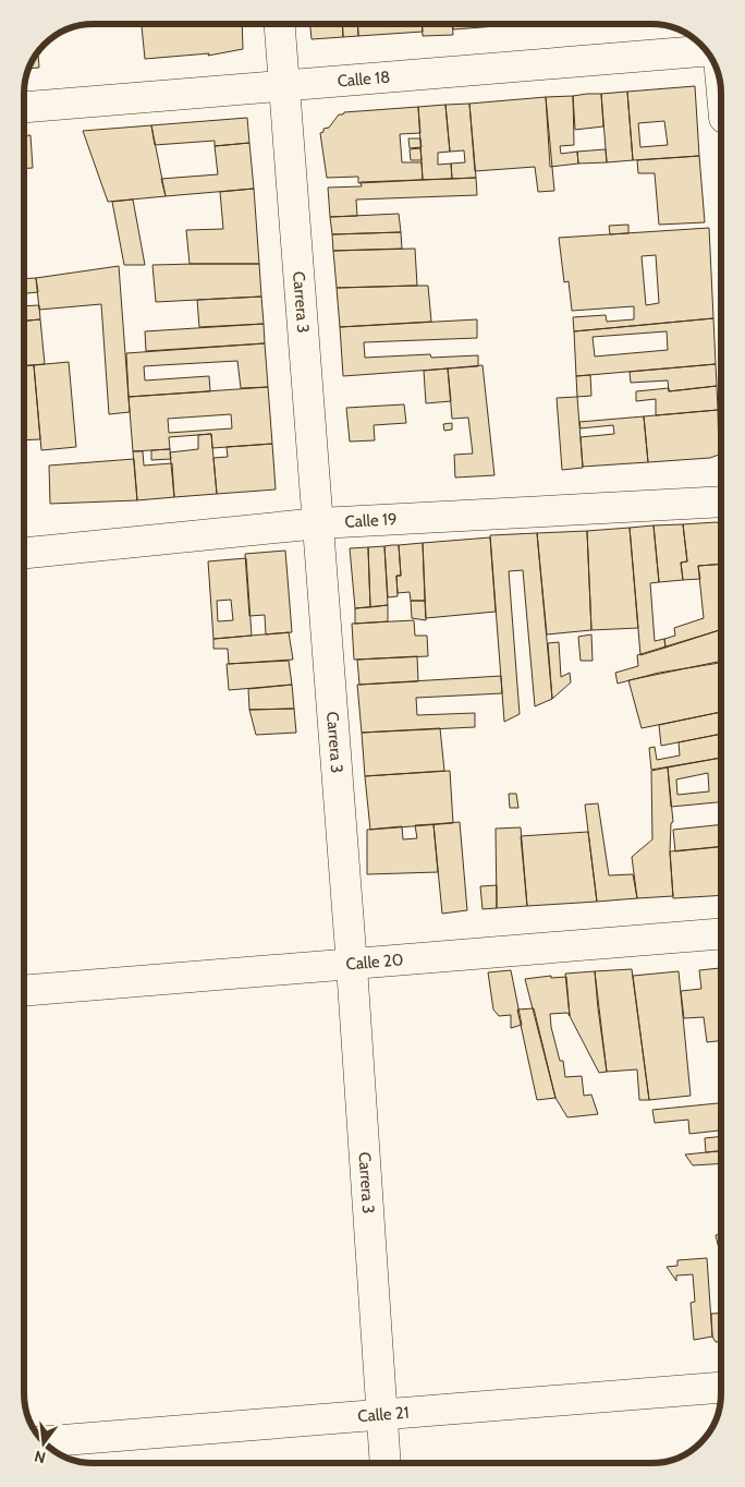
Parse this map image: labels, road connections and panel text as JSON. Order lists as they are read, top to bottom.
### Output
{
  "streets": {
    "street": [
      "Calle 18",
      "Carrera 3",
      "Calle 19",
      "Calle 20",
      "Calle 21"
    ]
  },
  "crossings": [
    ["Calle 18", "Carrera 3"],
    ["Carrera 3", "Calle 19"],
    ["Carrera 3", "Calle 20"],
    ["Carrera 3", "Calle 21"]
  ],
  "north": "bottom"
}
